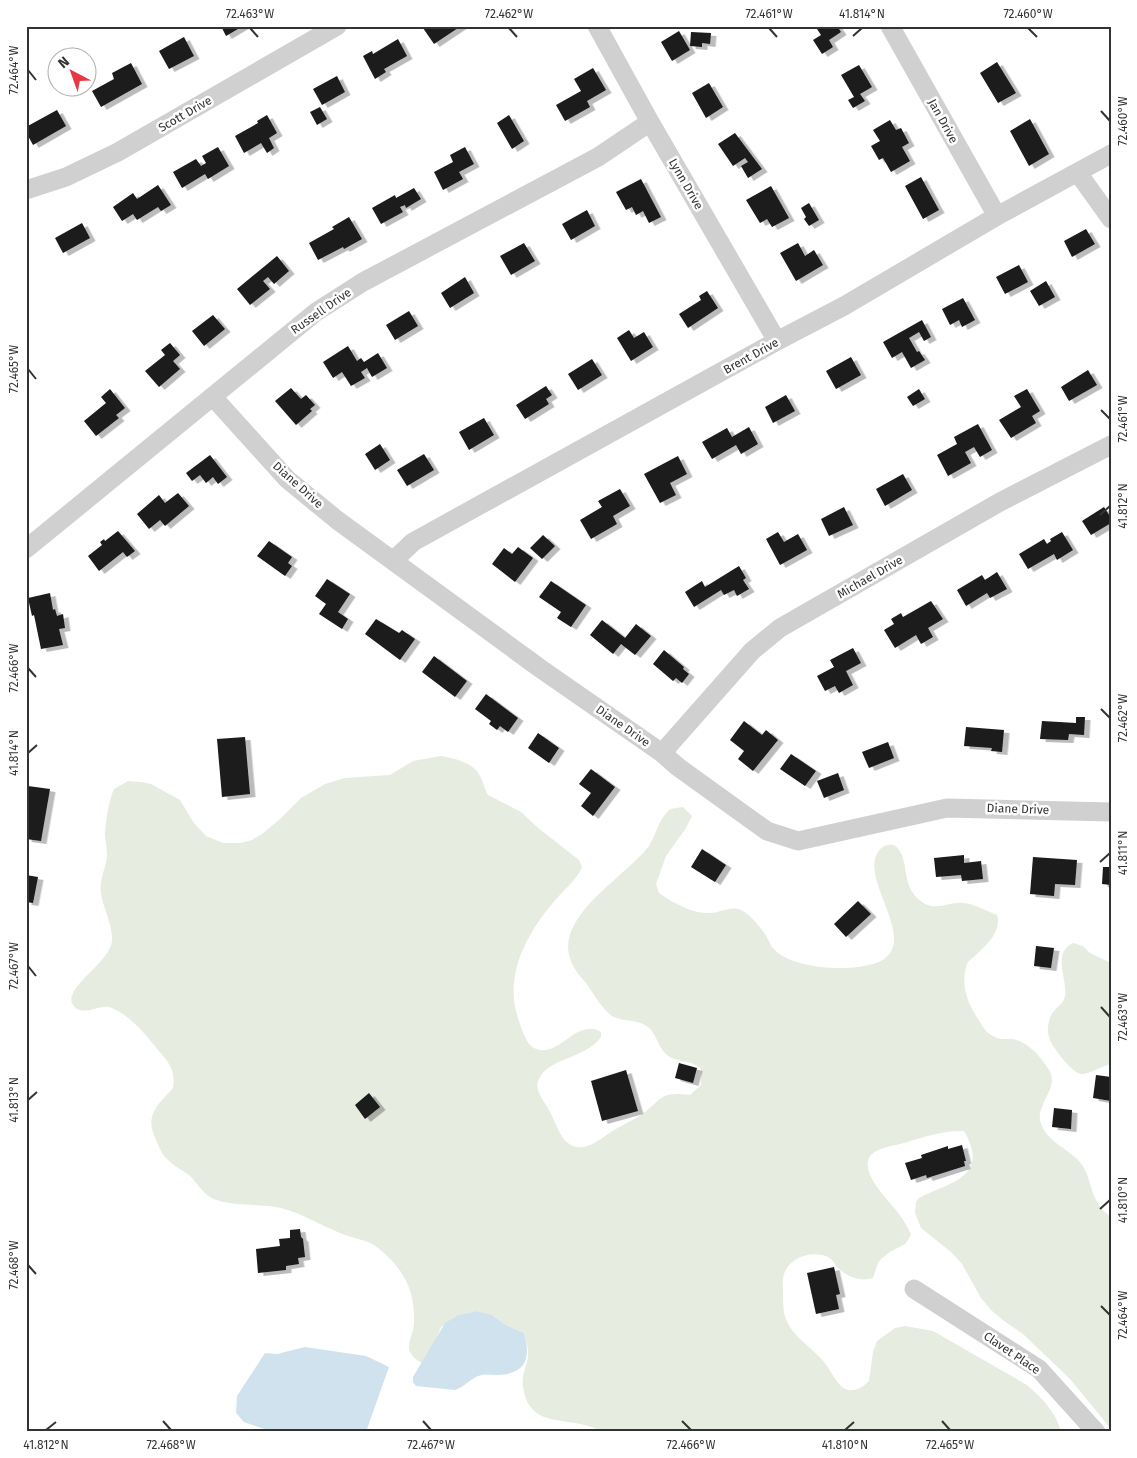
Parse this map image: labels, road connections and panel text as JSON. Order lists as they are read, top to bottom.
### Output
{
  "streets": {
    "street": [
      "Scott Drive",
      "Jan Drive",
      "Lynn Drive",
      "Russell Drive",
      "Brent Drive",
      "Diane Drive",
      "Michael Drive",
      "Clavet Place"
    ]
  },
  "crossings": [
    ["Jan Drive", "Brent Drive"],
    ["Lynn Drive", "Russell Drive"],
    ["Lynn Drive", "Brent Drive"],
    ["Russell Drive", "Diane Drive"],
    ["Brent Drive", "Diane Drive"],
    ["Diane Drive", "Michael Drive"]
  ],
  "north": "top left",
  "coordinates": [
    "72.463°W",
    "72.462°W",
    "72.461°W",
    "41.814°N",
    "72.460°W",
    "72.464°W",
    "72.465°W",
    "41.812°N",
    "72.466°W",
    "41.811°N",
    "72.467°W",
    "41.813°N",
    "41.810°N",
    "72.468°W"
  ]
}
